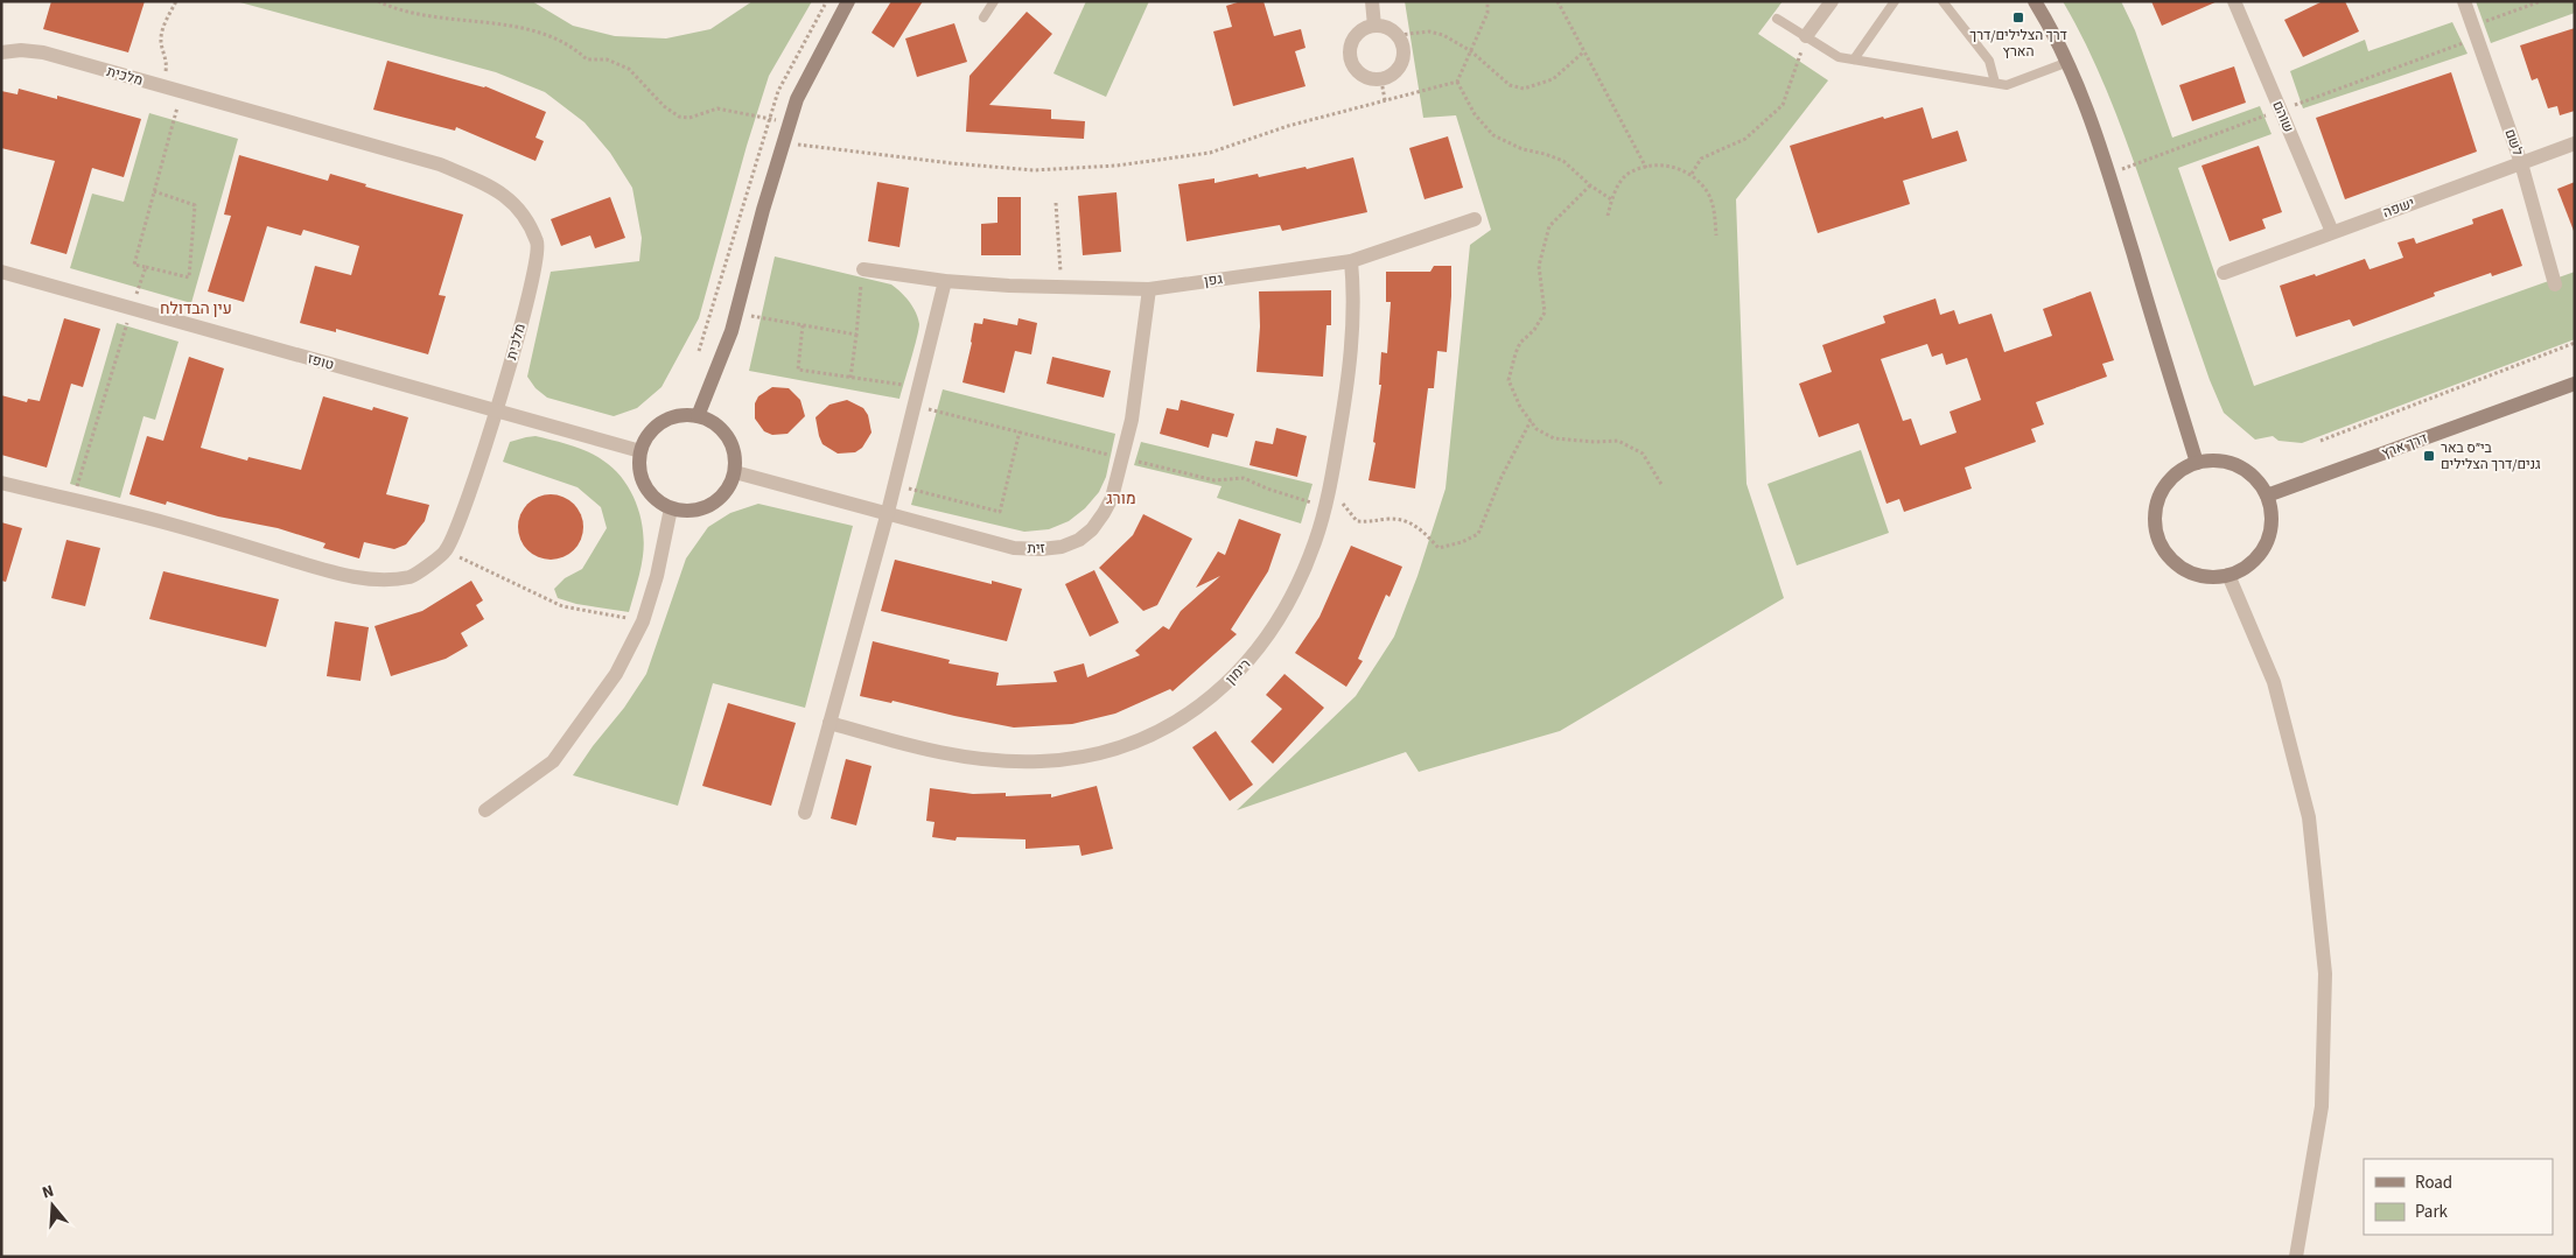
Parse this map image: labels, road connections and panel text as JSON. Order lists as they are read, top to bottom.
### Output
{
  "streets": {
    "street": [
      "מלכית",
      "שוהם",
      "לשם",
      "ישפה",
      "גפן",
      "טופז",
      "דרך ארץ",
      "זית",
      "רימון"
    ]
  },
  "crossings": [
    ["מלכית", "טופז"],
    ["שוהם", "ישפה"],
    ["לשם", "ישפה"],
    ["גפן", "זית"],
    ["גפן", "רימון"],
    ["טופז", "זית"]
  ],
  "districts": ["עין הבדולח", "מורג"],
  "places": {
    "transit": ["דרך הצלילים/דרך הארץ", "בי״ס באר גנים/דרך הצלילים"]
  },
  "legend": ["Road", "Park"],
  "north": "top"
}
